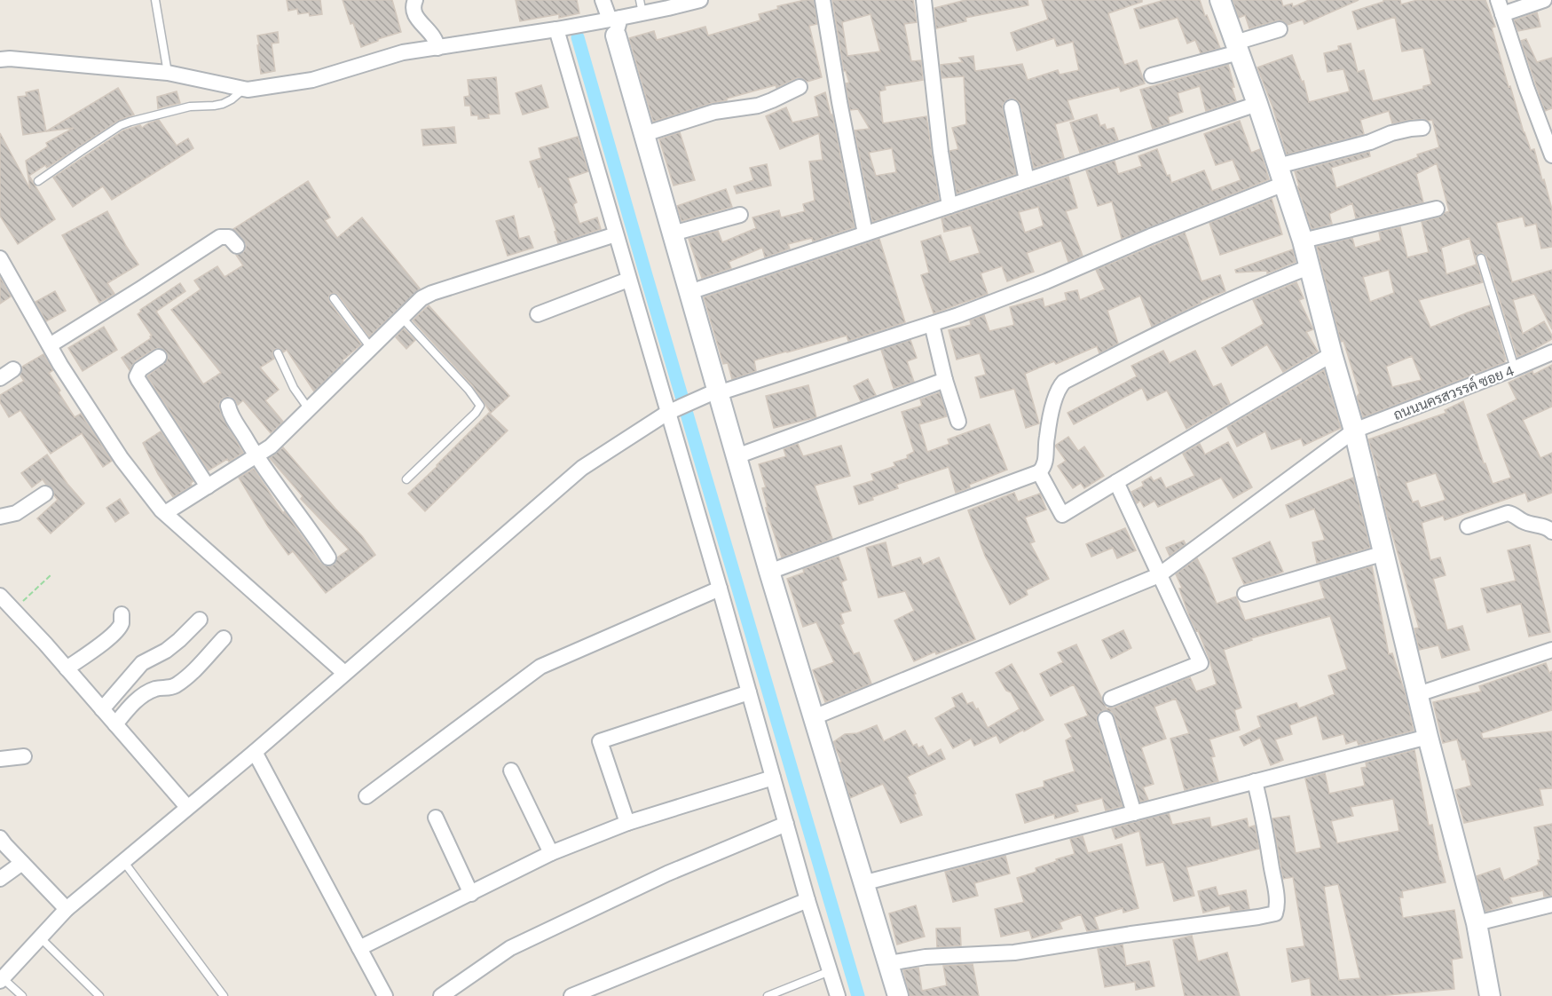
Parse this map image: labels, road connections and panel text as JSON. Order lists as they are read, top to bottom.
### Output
{
  "streets": {
    "street": ["ถนนนครสวรรค์ ซอย 4"]
  }
}
